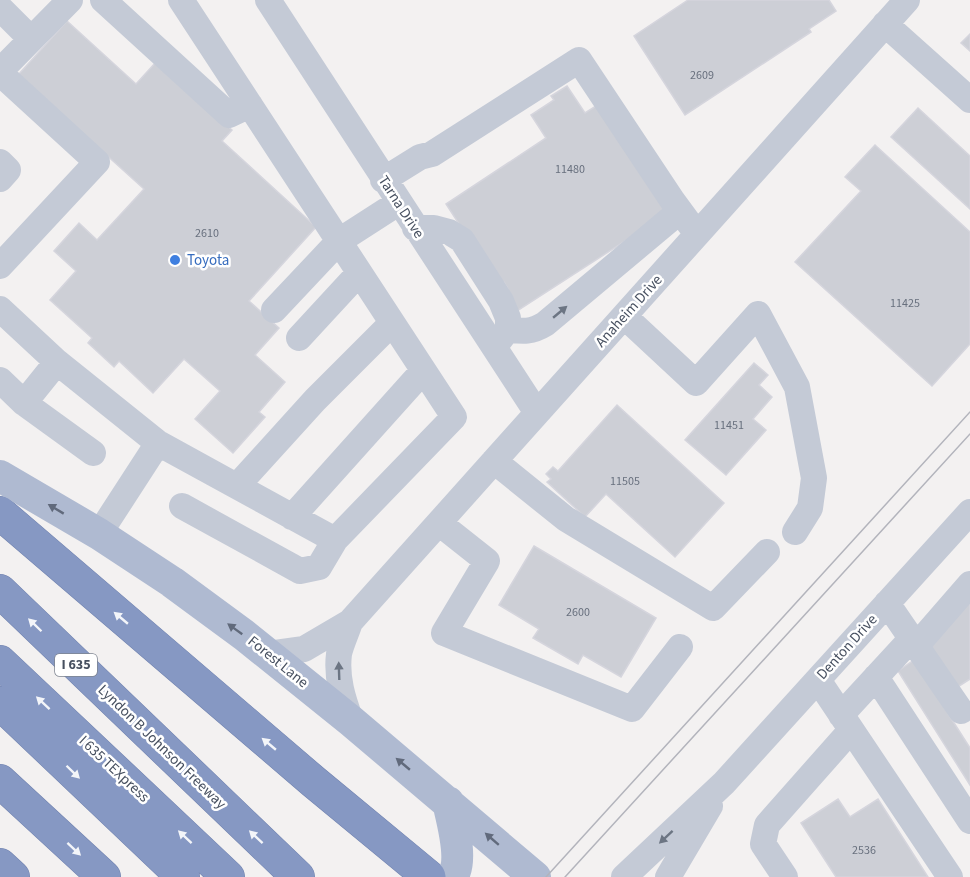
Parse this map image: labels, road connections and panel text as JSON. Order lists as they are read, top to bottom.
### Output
{
  "streets": {
    "highway": ["I 635", "Lyndon B Johnson Freeway", "I 635 TEXpress"],
    "main road": ["Forest Lane"],
    "street": ["Tarna Drive", "Anaheim Drive", "Denton Drive"]
  },
  "crossings": [
    ["Tarna Drive", "Anaheim Drive"],
    ["Anaheim Drive", "Forest Lane"]
  ],
  "one_way": ["Forest Lane"],
  "places": ["Toyota"],
  "house_numbers": [
    "2609",
    "11480",
    "2610",
    "11425",
    "11451",
    "11505",
    "2600",
    "2536"
  ]
}
